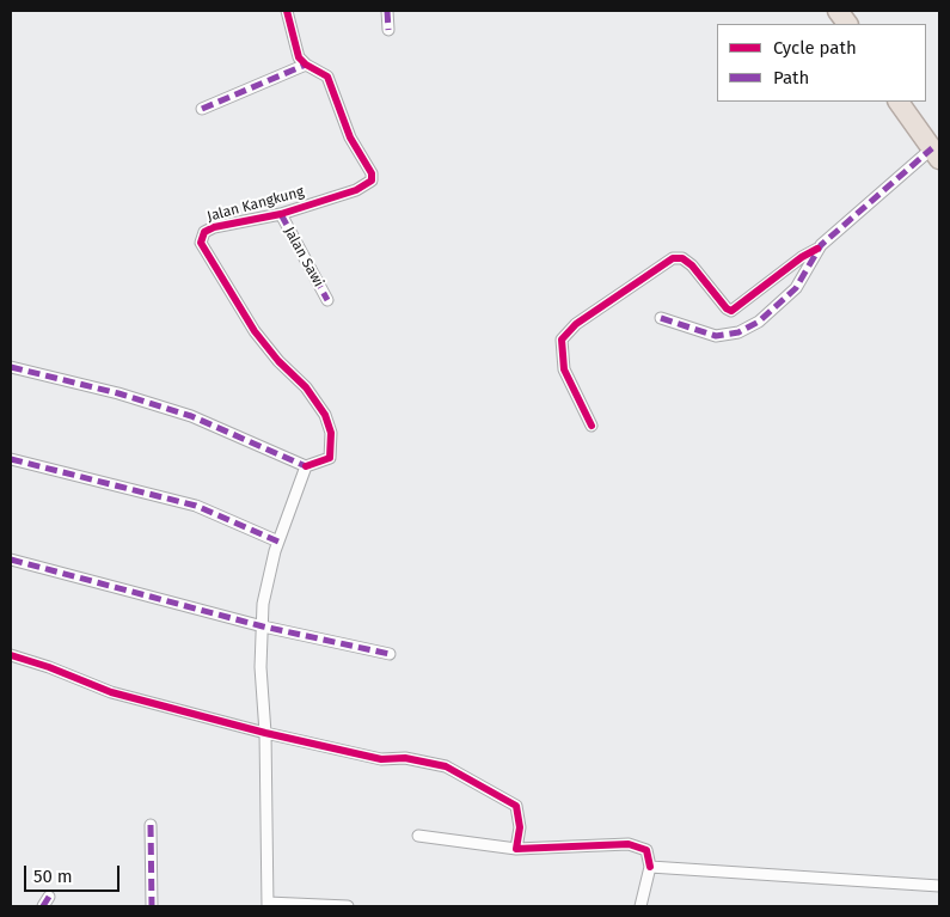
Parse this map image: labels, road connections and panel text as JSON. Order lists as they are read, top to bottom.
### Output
{
  "streets": {
    "street": ["Jalan Kangkung", "Jalan Sawi"]
  },
  "crossings": [
    ["Jalan Kangkung", "Jalan Sawi"]
  ],
  "legend": ["Cycle path", "Path"],
  "scale_bar": "50 m"
}
